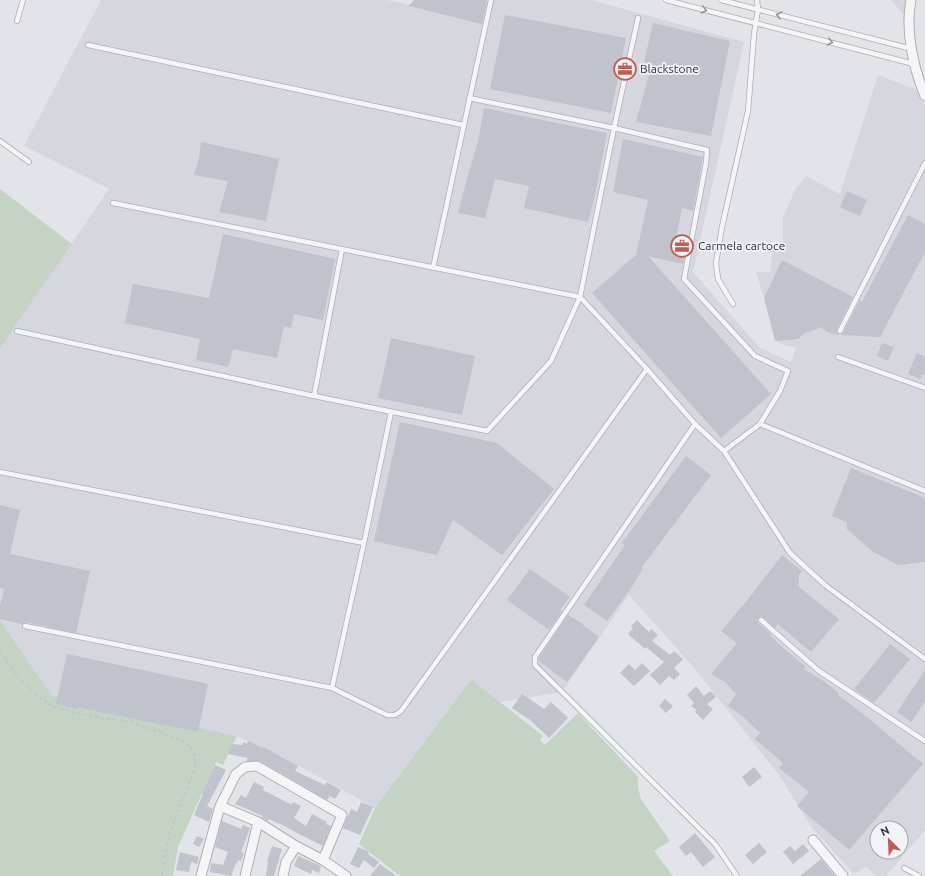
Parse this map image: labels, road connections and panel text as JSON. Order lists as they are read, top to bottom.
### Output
{
  "places": {
    "office": ["Blackstone", "Carmela cartoce"]
  },
  "north": "top left"
}
